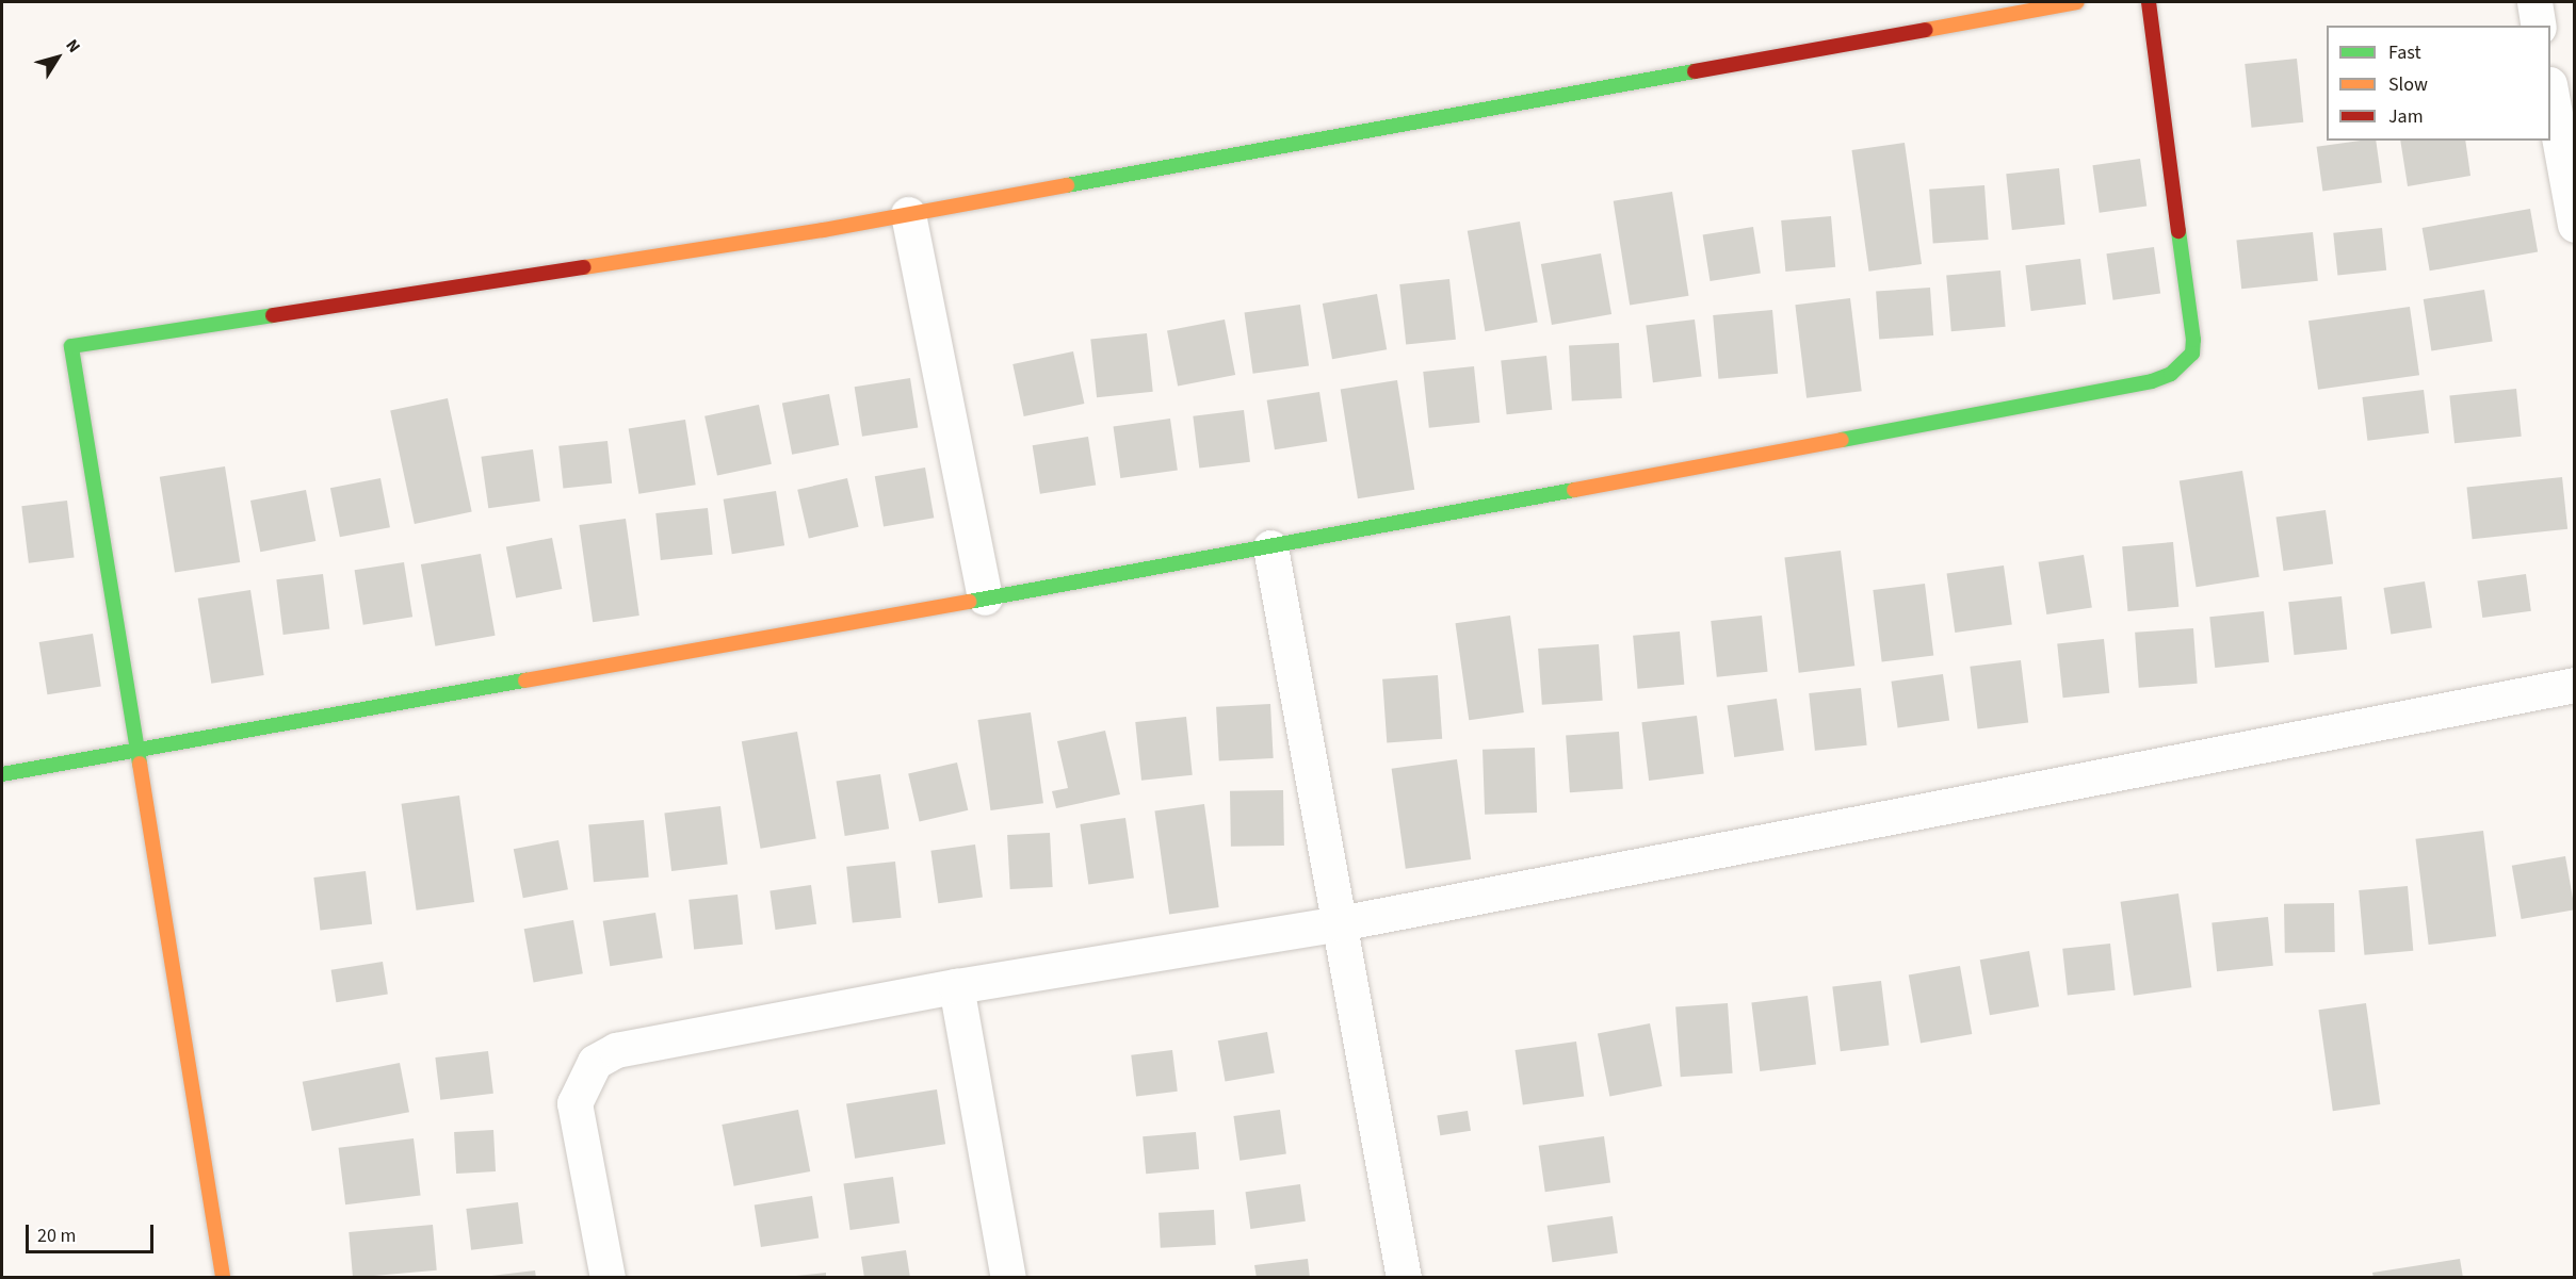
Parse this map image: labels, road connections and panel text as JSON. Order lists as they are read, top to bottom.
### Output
{
  "legend": ["Fast", "Slow", "Jam"],
  "scale_bar": "20 m",
  "north": "top right"
}
